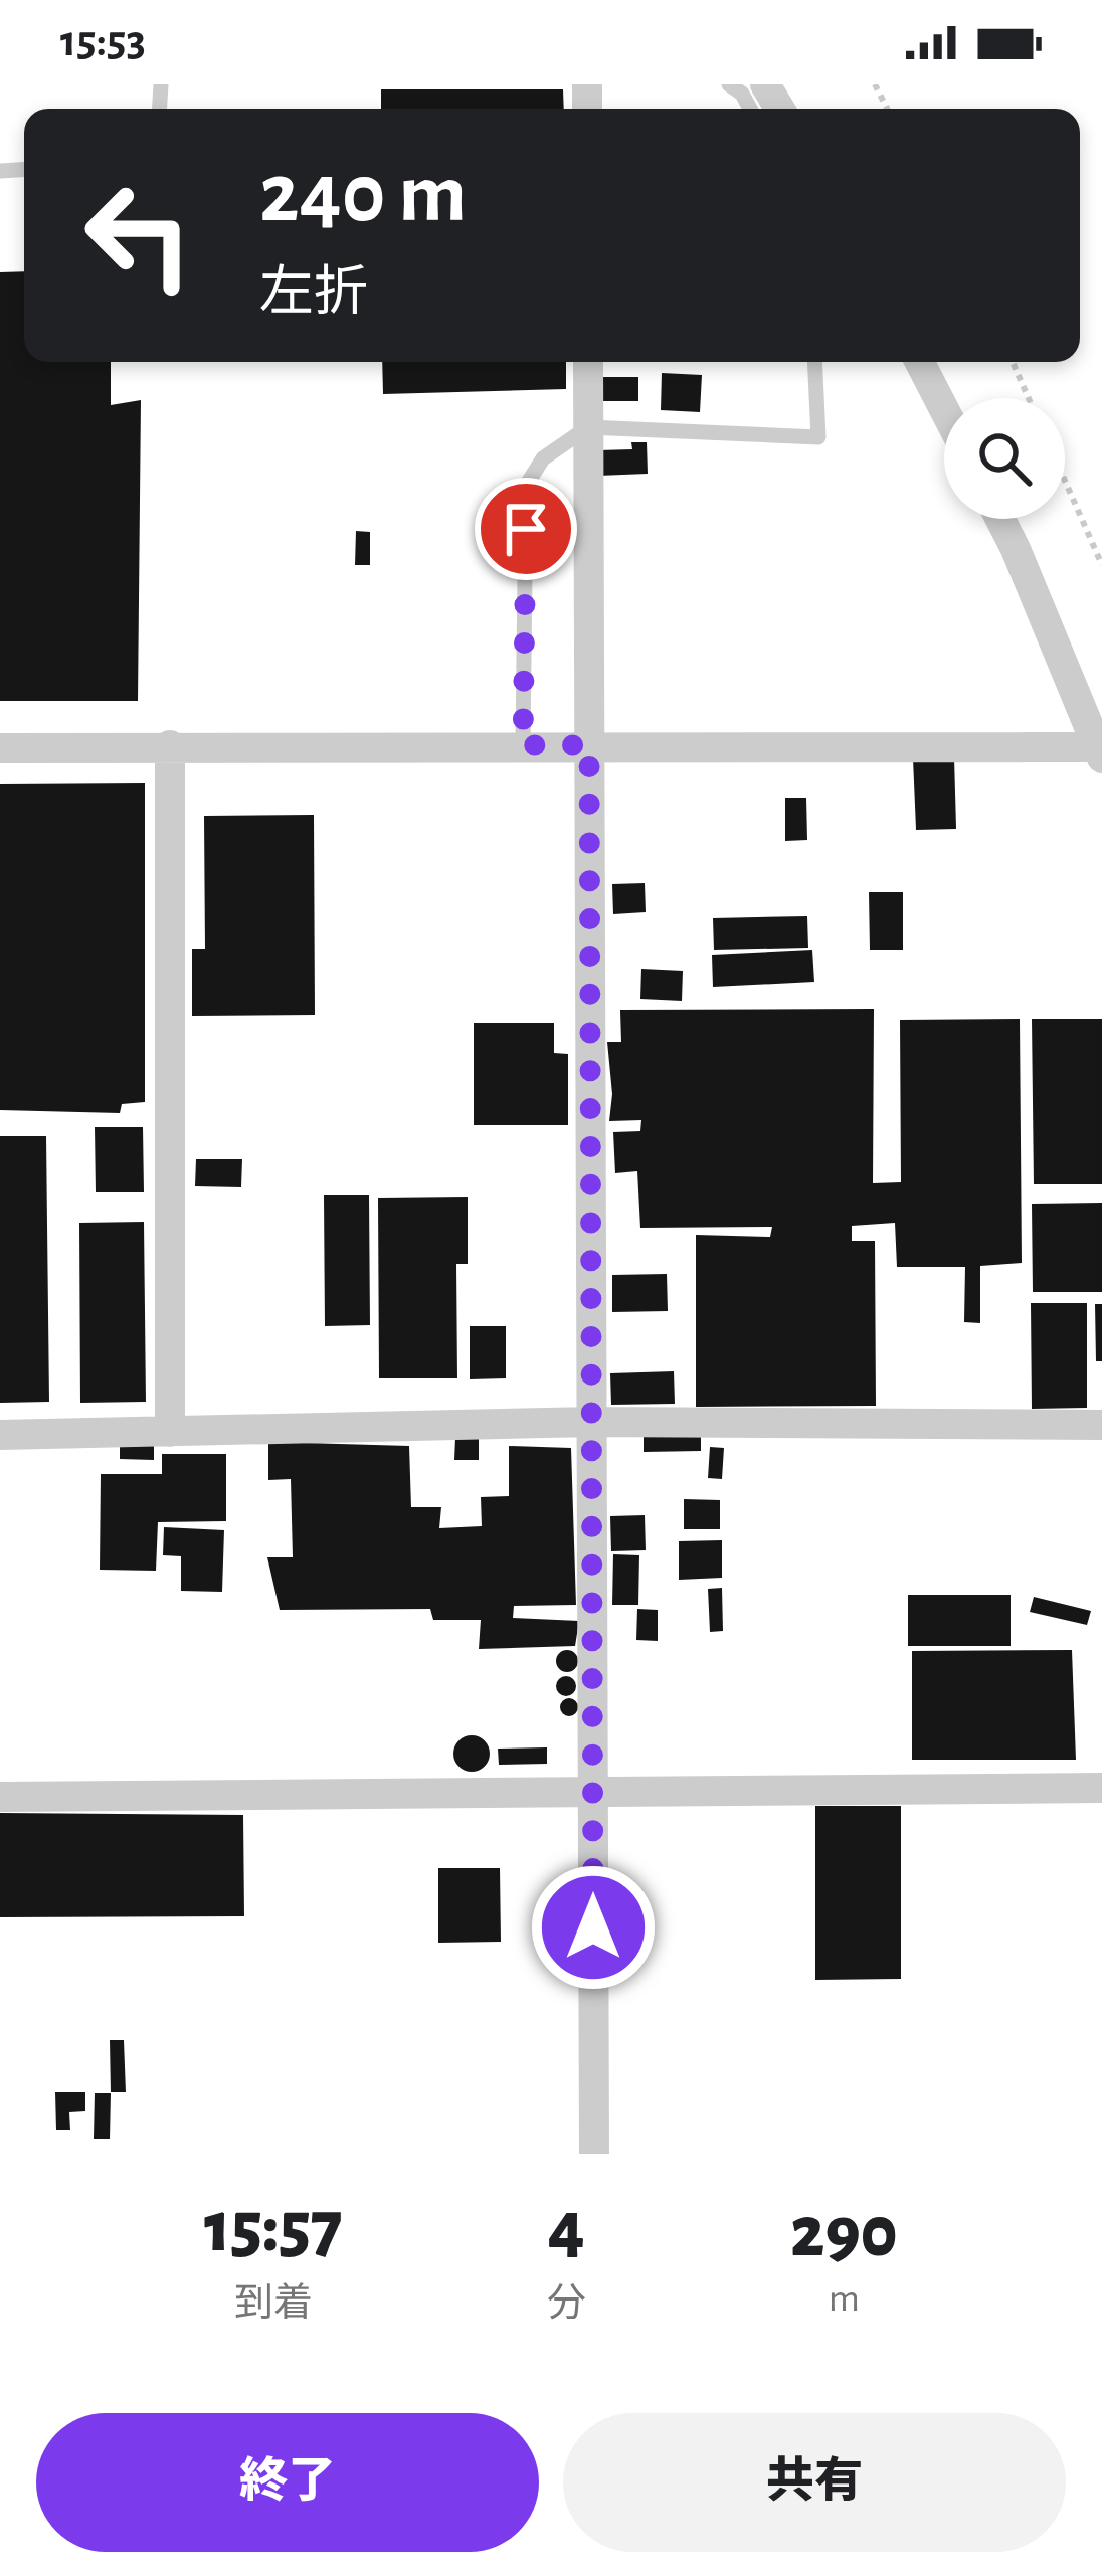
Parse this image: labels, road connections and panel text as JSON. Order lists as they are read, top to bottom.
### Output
{
  "page": {
    "status": "15:53",
    "turn": ["240 m", "左折"],
    "eta": [
      "15:57",
      "到着",
      "4",
      "分",
      "290",
      "m"
    ],
    "buttons": ["終了", "共有"]
  }
}
